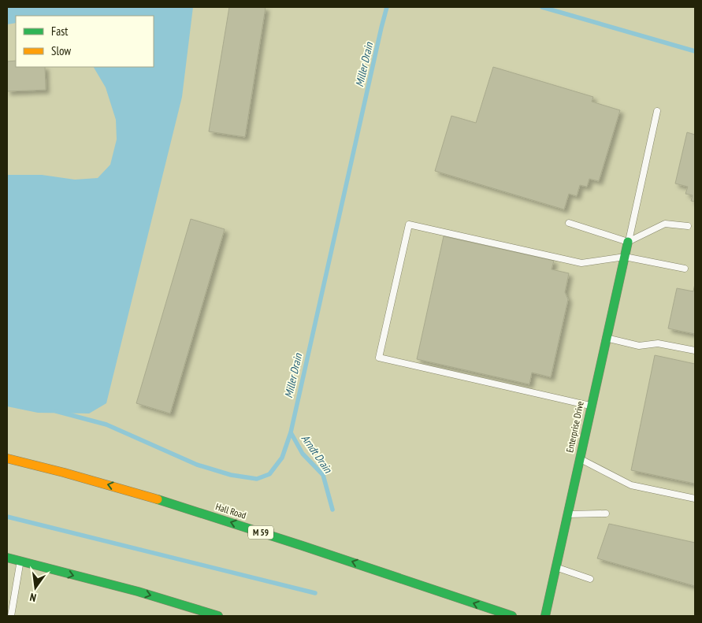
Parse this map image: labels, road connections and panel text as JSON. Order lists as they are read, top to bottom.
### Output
{
  "streets": {
    "main road": ["Enterprise Drive", "Hall Road", "M 59"]
  },
  "one_way": ["Hall Road"],
  "water": ["Miller Drain", "Arndt Drain"],
  "legend": ["Fast", "Slow"],
  "north": "bottom"
}
